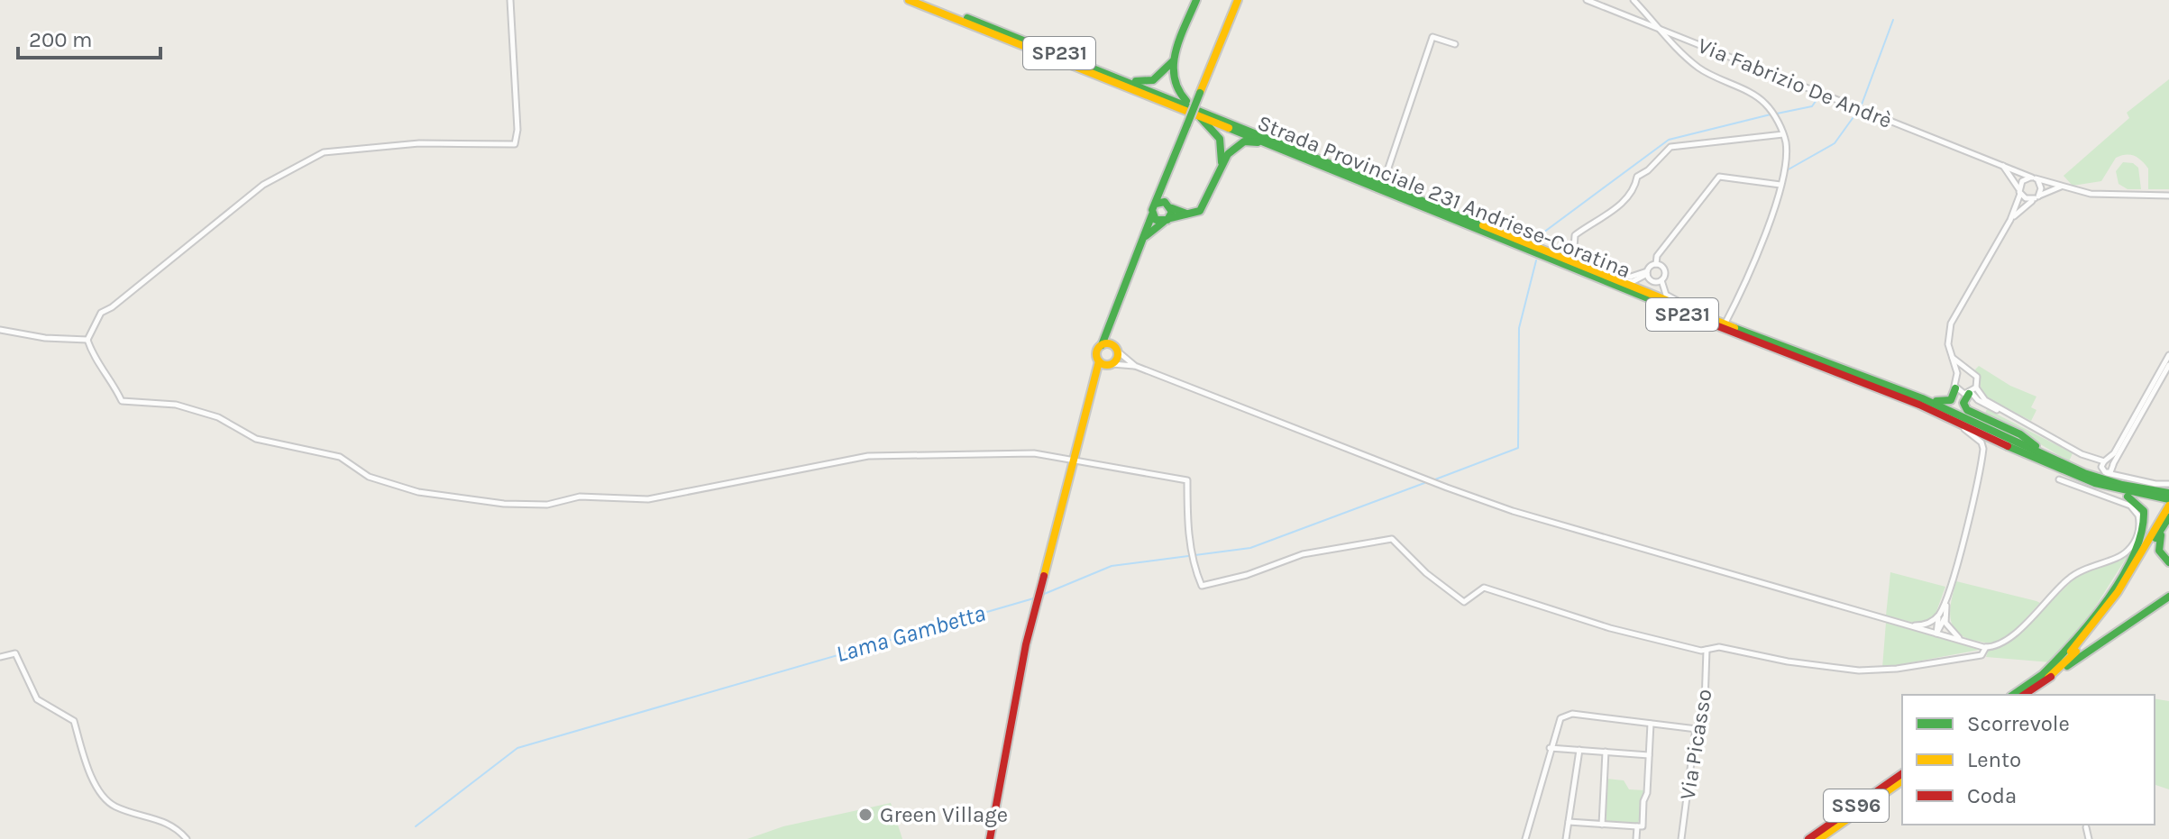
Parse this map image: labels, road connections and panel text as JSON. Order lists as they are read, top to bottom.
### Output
{
  "streets": {
    "main road": ["SP231", "Strada Provinciale 231 Andriese-Coratina", "SS96"],
    "street": ["Via Fabrizio De Andrè", "Via Picasso"]
  },
  "crossings": [
    ["SP231", "Strada Provinciale 231 Andriese-Coratina"]
  ],
  "water": ["Lama Gambetta"],
  "places": ["Green Village"],
  "legend": ["Scorrevole", "Lento", "Coda"],
  "scale_bar": "200 m"
}
